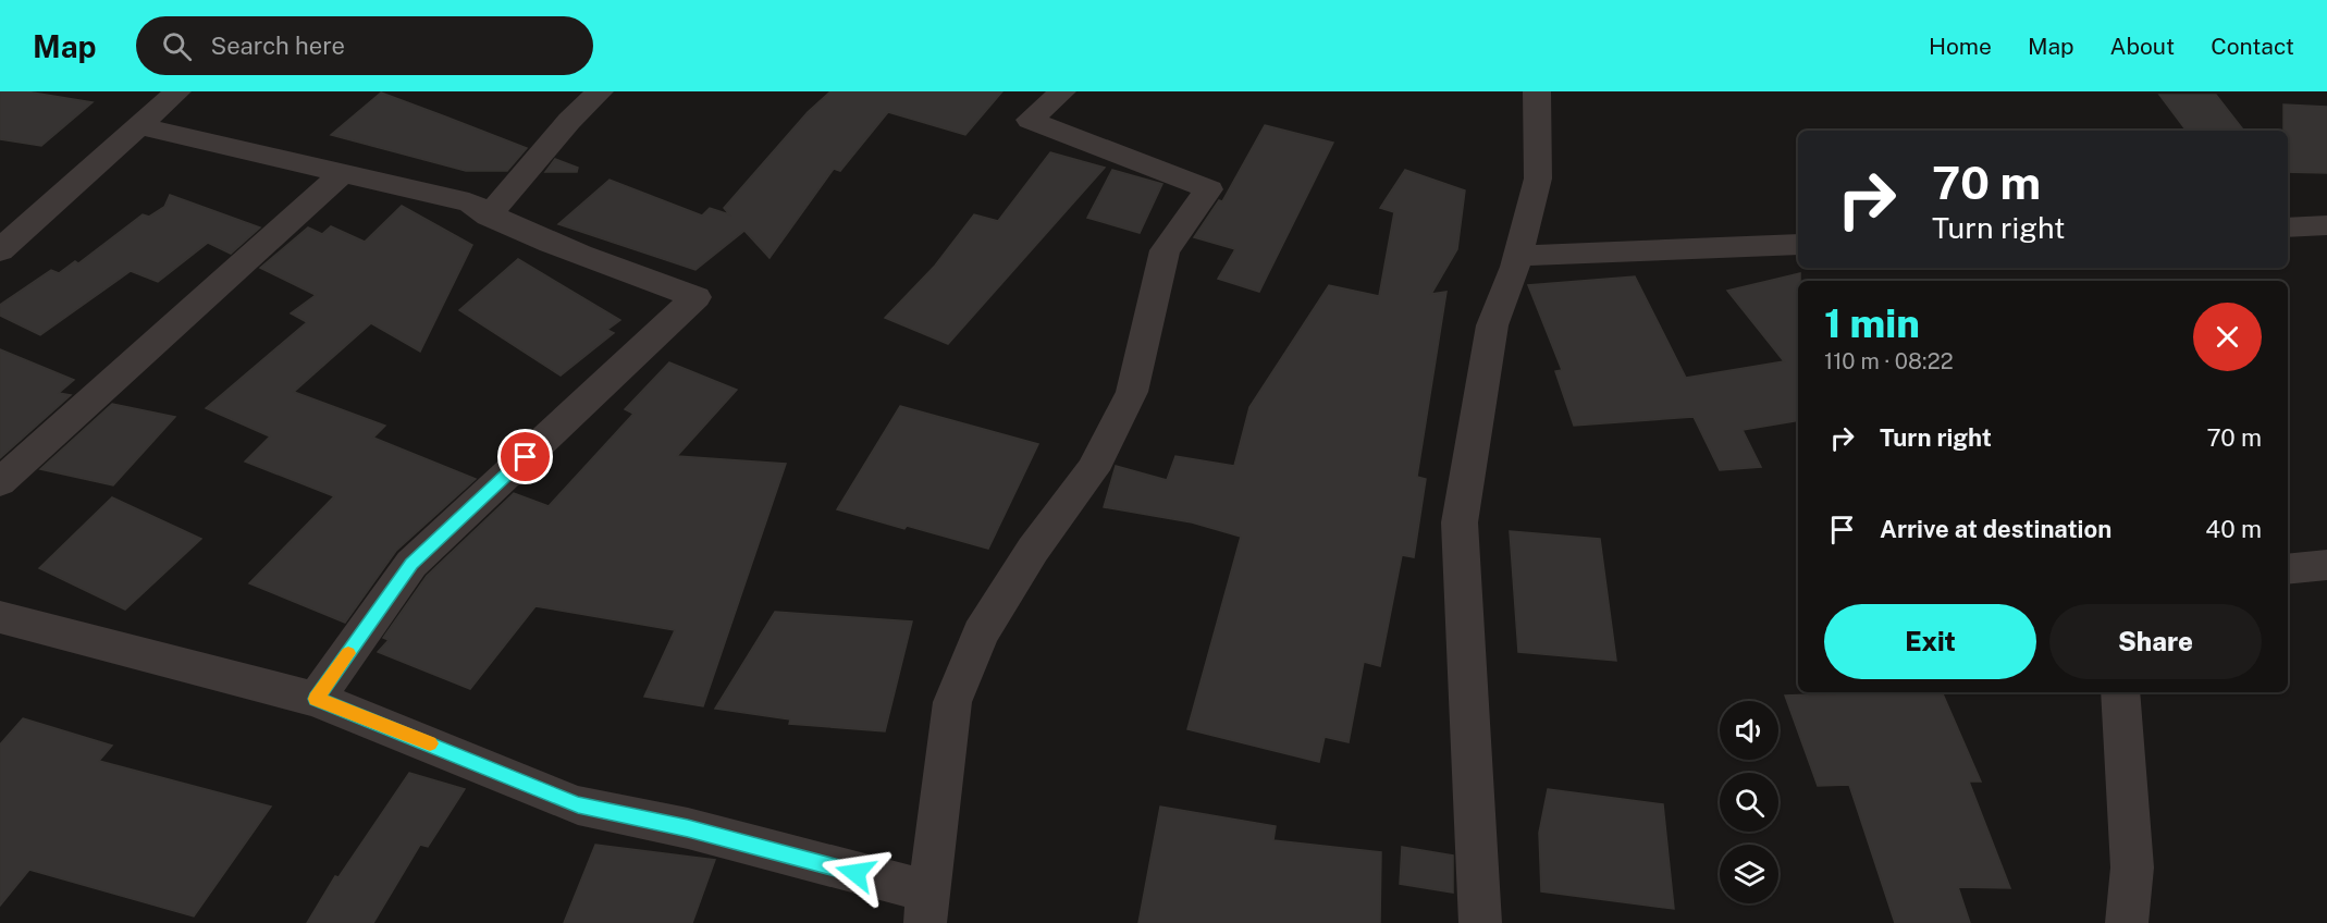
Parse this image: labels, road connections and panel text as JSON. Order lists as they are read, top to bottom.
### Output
{
  "page": {
    "header": "Map",
    "search": "Search here",
    "nav": [
      "Home",
      "Map",
      "About",
      "Contact"
    ],
    "turn": ["70 m", "Turn right"],
    "heading": ["1 min", "110 m · 08:22"],
    "list": [
      {
        "name": "Turn right",
        "value": "70 m"
      },
      {
        "name": "Arrive at destination",
        "value": "40 m"
      }
    ],
    "buttons": ["Exit", "Share"]
  }
}
